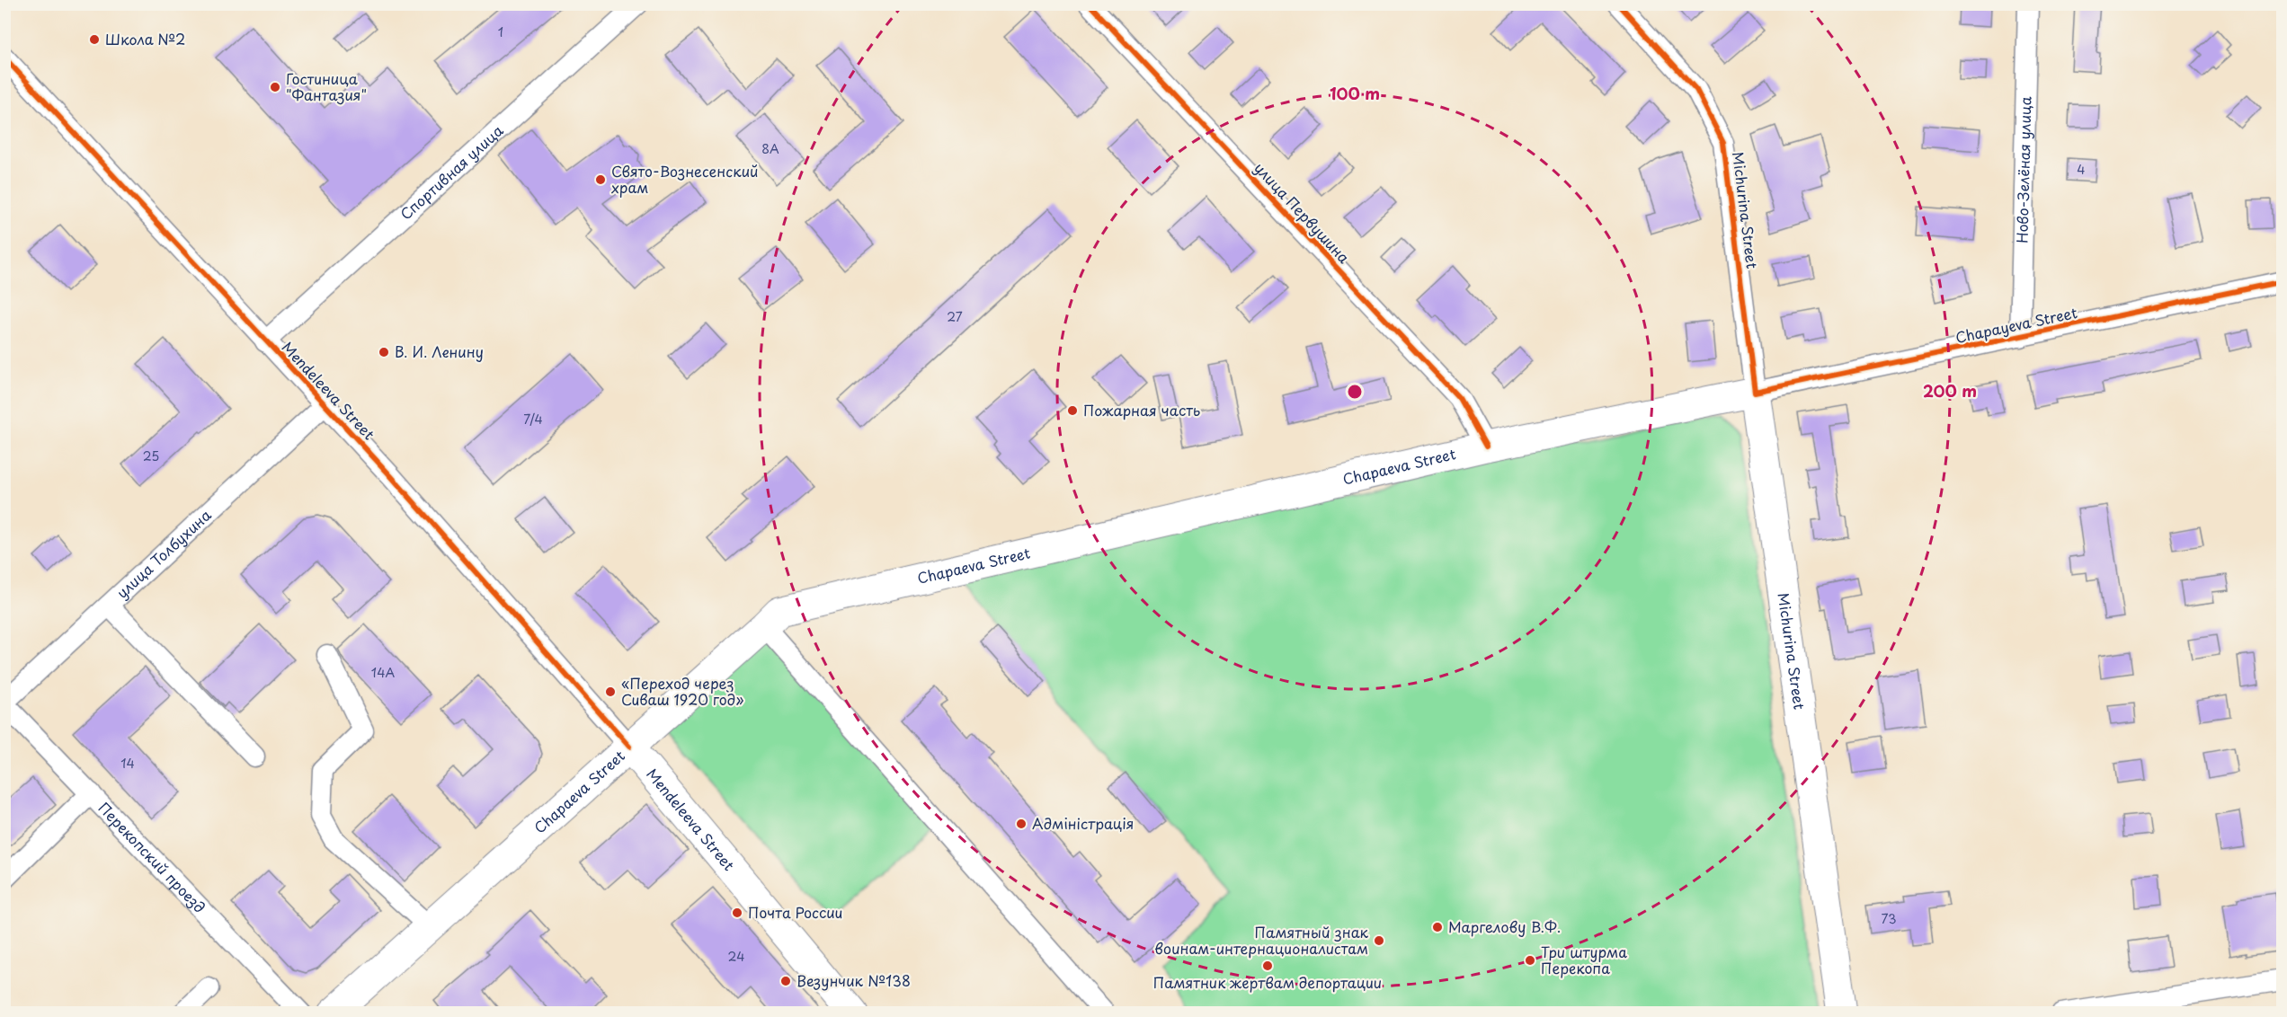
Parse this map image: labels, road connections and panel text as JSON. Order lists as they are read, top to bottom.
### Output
{
  "streets": {
    "main road": ["Michurina Street", "Mendeleeva Street", "Chapaeva Street"],
    "street": [
      "Ново-Зелёная улица",
      "Спортивная улица",
      "улица Первушина",
      "Chapayeva Street",
      "улица Толбухина",
      "Перекопский проезд"
    ]
  },
  "crossings": [
    ["Ново-Зелёная улица", "Chapayeva Street"],
    ["Спортивная улица", "Mendeleeva Street"],
    ["Michurina Street", "Chapayeva Street"],
    ["Michurina Street", "Chapaeva Street"],
    ["улица Первушина", "Chapaeva Street"],
    ["Chapayeva Street", "Chapaeva Street"],
    ["Mendeleeva Street", "Chapaeva Street"],
    ["Mendeleeva Street", "улица Толбухина"],
    ["улица Толбухина", "Перекопский проезд"]
  ],
  "places": [
    "Школа №2",
    "Гостиница \"Фантазия\"",
    "Свято-Вознесенский храм",
    "В. И. Ленину",
    "Пожарная часть",
    "«Переход через Сиваш 1920 год»",
    "Адміністрація",
    "Почта России",
    "Маргелову В.Ф.",
    "Памятный знак воинам-интернационалистам",
    "Три штурма Перекопа",
    "Памятник жертвам депортации",
    "Везунчик №138"
  ],
  "house_numbers": [
    "1",
    "8А",
    "4",
    "27",
    "7/4",
    "25",
    "14А",
    "14",
    "73",
    "24"
  ],
  "rings": ["100 m", "200 m"]
}
